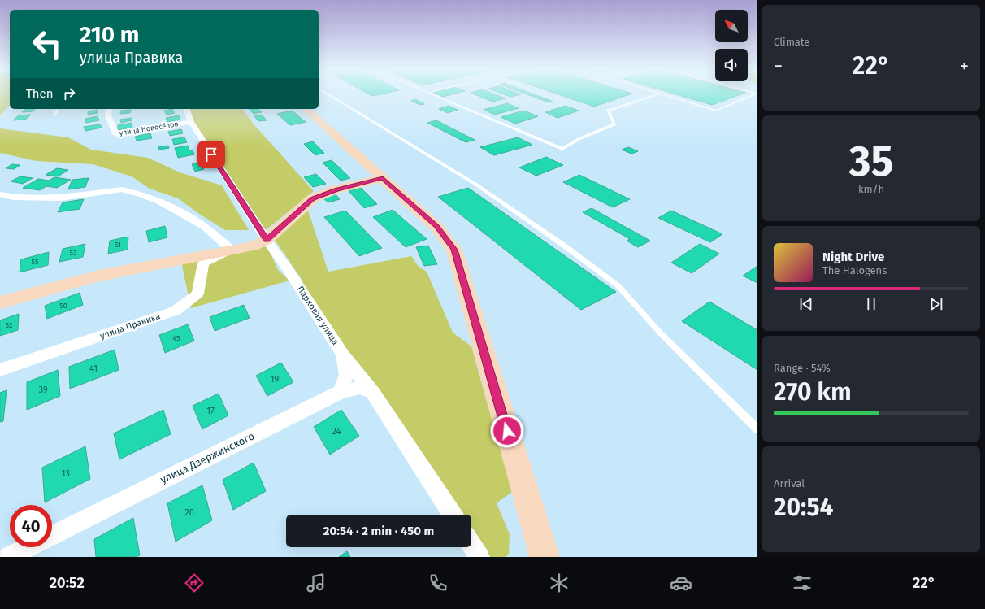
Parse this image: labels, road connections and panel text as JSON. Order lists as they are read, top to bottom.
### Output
{
  "streets": {
    "street": [
      "улица Новосёлов",
      "Парковая улица",
      "улица Правика",
      "улица Дзержинского"
    ]
  },
  "crossings": [
    ["улица Новосёлов", "Парковая улица"],
    ["Парковая улица", "улица Правика"],
    ["Парковая улица", "улица Дзержинского"]
  ],
  "house_numbers": [
    "51",
    "53",
    "55",
    "50",
    "52",
    "45",
    "41",
    "19",
    "39",
    "17",
    "24",
    "13",
    "20"
  ],
  "north": "top left",
  "page": {
    "tile": [
      "Climate",
      ["35", "km/h"],
      ["Range · 54%", "270 km"],
      ["Arrival", "20:54"]
    ],
    "turn": ["210 m", "улица Правика"],
    "heat": ["−", "22°", "+"],
    "then": "Then",
    "song": ["Night Drive", "The Halogens"],
    "limit": "40",
    "trip": "20:54 · 2 min · 450 m",
    "tabs": ["20:52", "22°"]
  }
}
